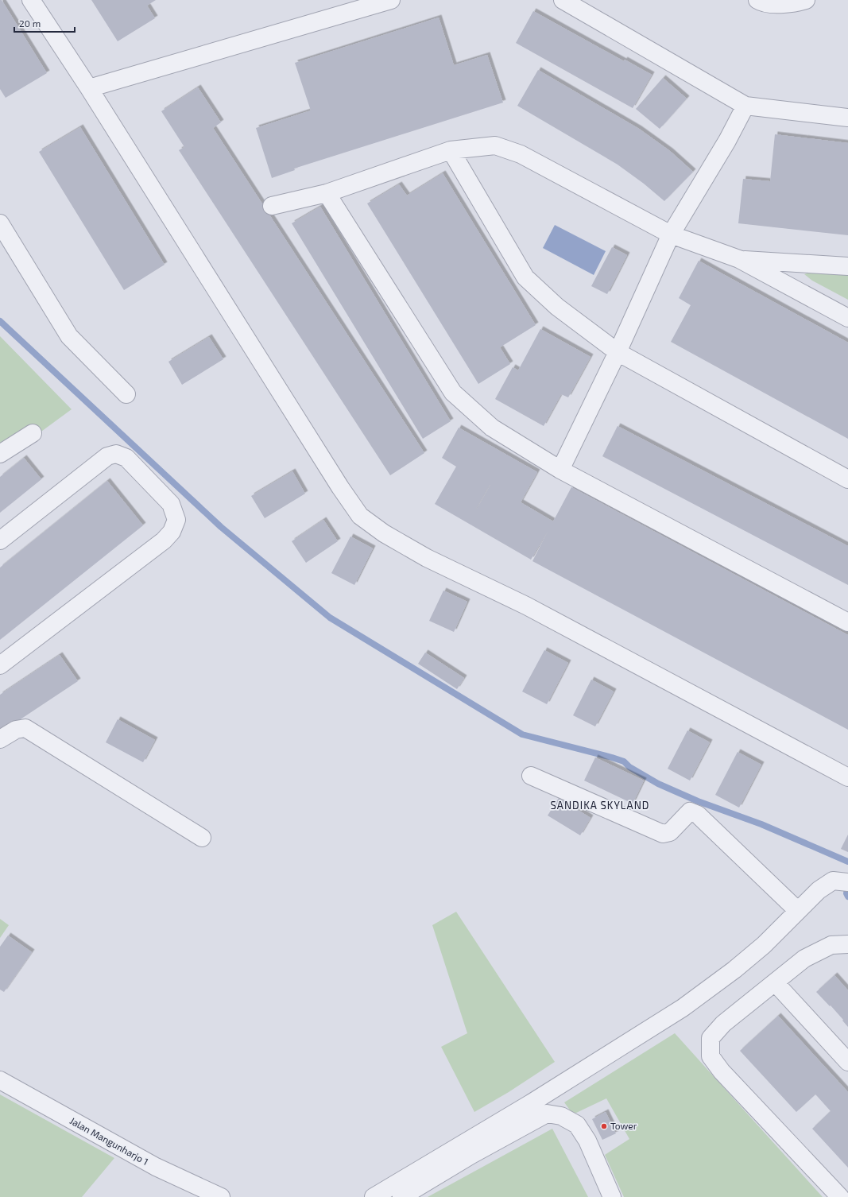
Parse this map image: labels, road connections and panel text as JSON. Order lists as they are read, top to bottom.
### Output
{
  "streets": {
    "street": ["Jalan Mangunharjo 1"]
  },
  "districts": ["SANDIKA SKYLAND"],
  "places": ["Tower"],
  "scale_bar": "20 m"
}
